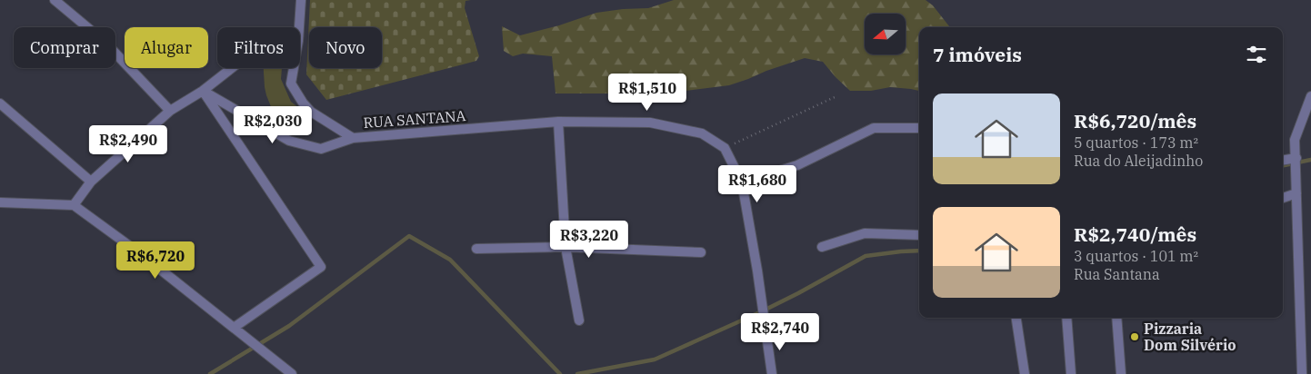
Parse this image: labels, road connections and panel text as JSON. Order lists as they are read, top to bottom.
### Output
{
  "streets": {
    "street": ["RUA SANTANA"]
  },
  "places": ["Pizzaria Dom Silvério"],
  "north": "left",
  "page": {
    "chip": [
      "Comprar",
      "Alugar",
      "Filtros",
      "Novo"
    ],
    "heading": "7 imóveis",
    "price": [
      "R$1,510",
      "R$2,030",
      "R$2,490",
      "R$1,680",
      "R$3,220",
      "R$6,720",
      "R$2,740"
    ],
    "list": [
      {
        "name": "R$6,720/mês",
        "note": "5 quartos · 173 m² · Rua do Aleijadinho"
      },
      {
        "name": "R$2,740/mês",
        "note": "3 quartos · 101 m² · Rua Santana"
      }
    ]
  }
}
